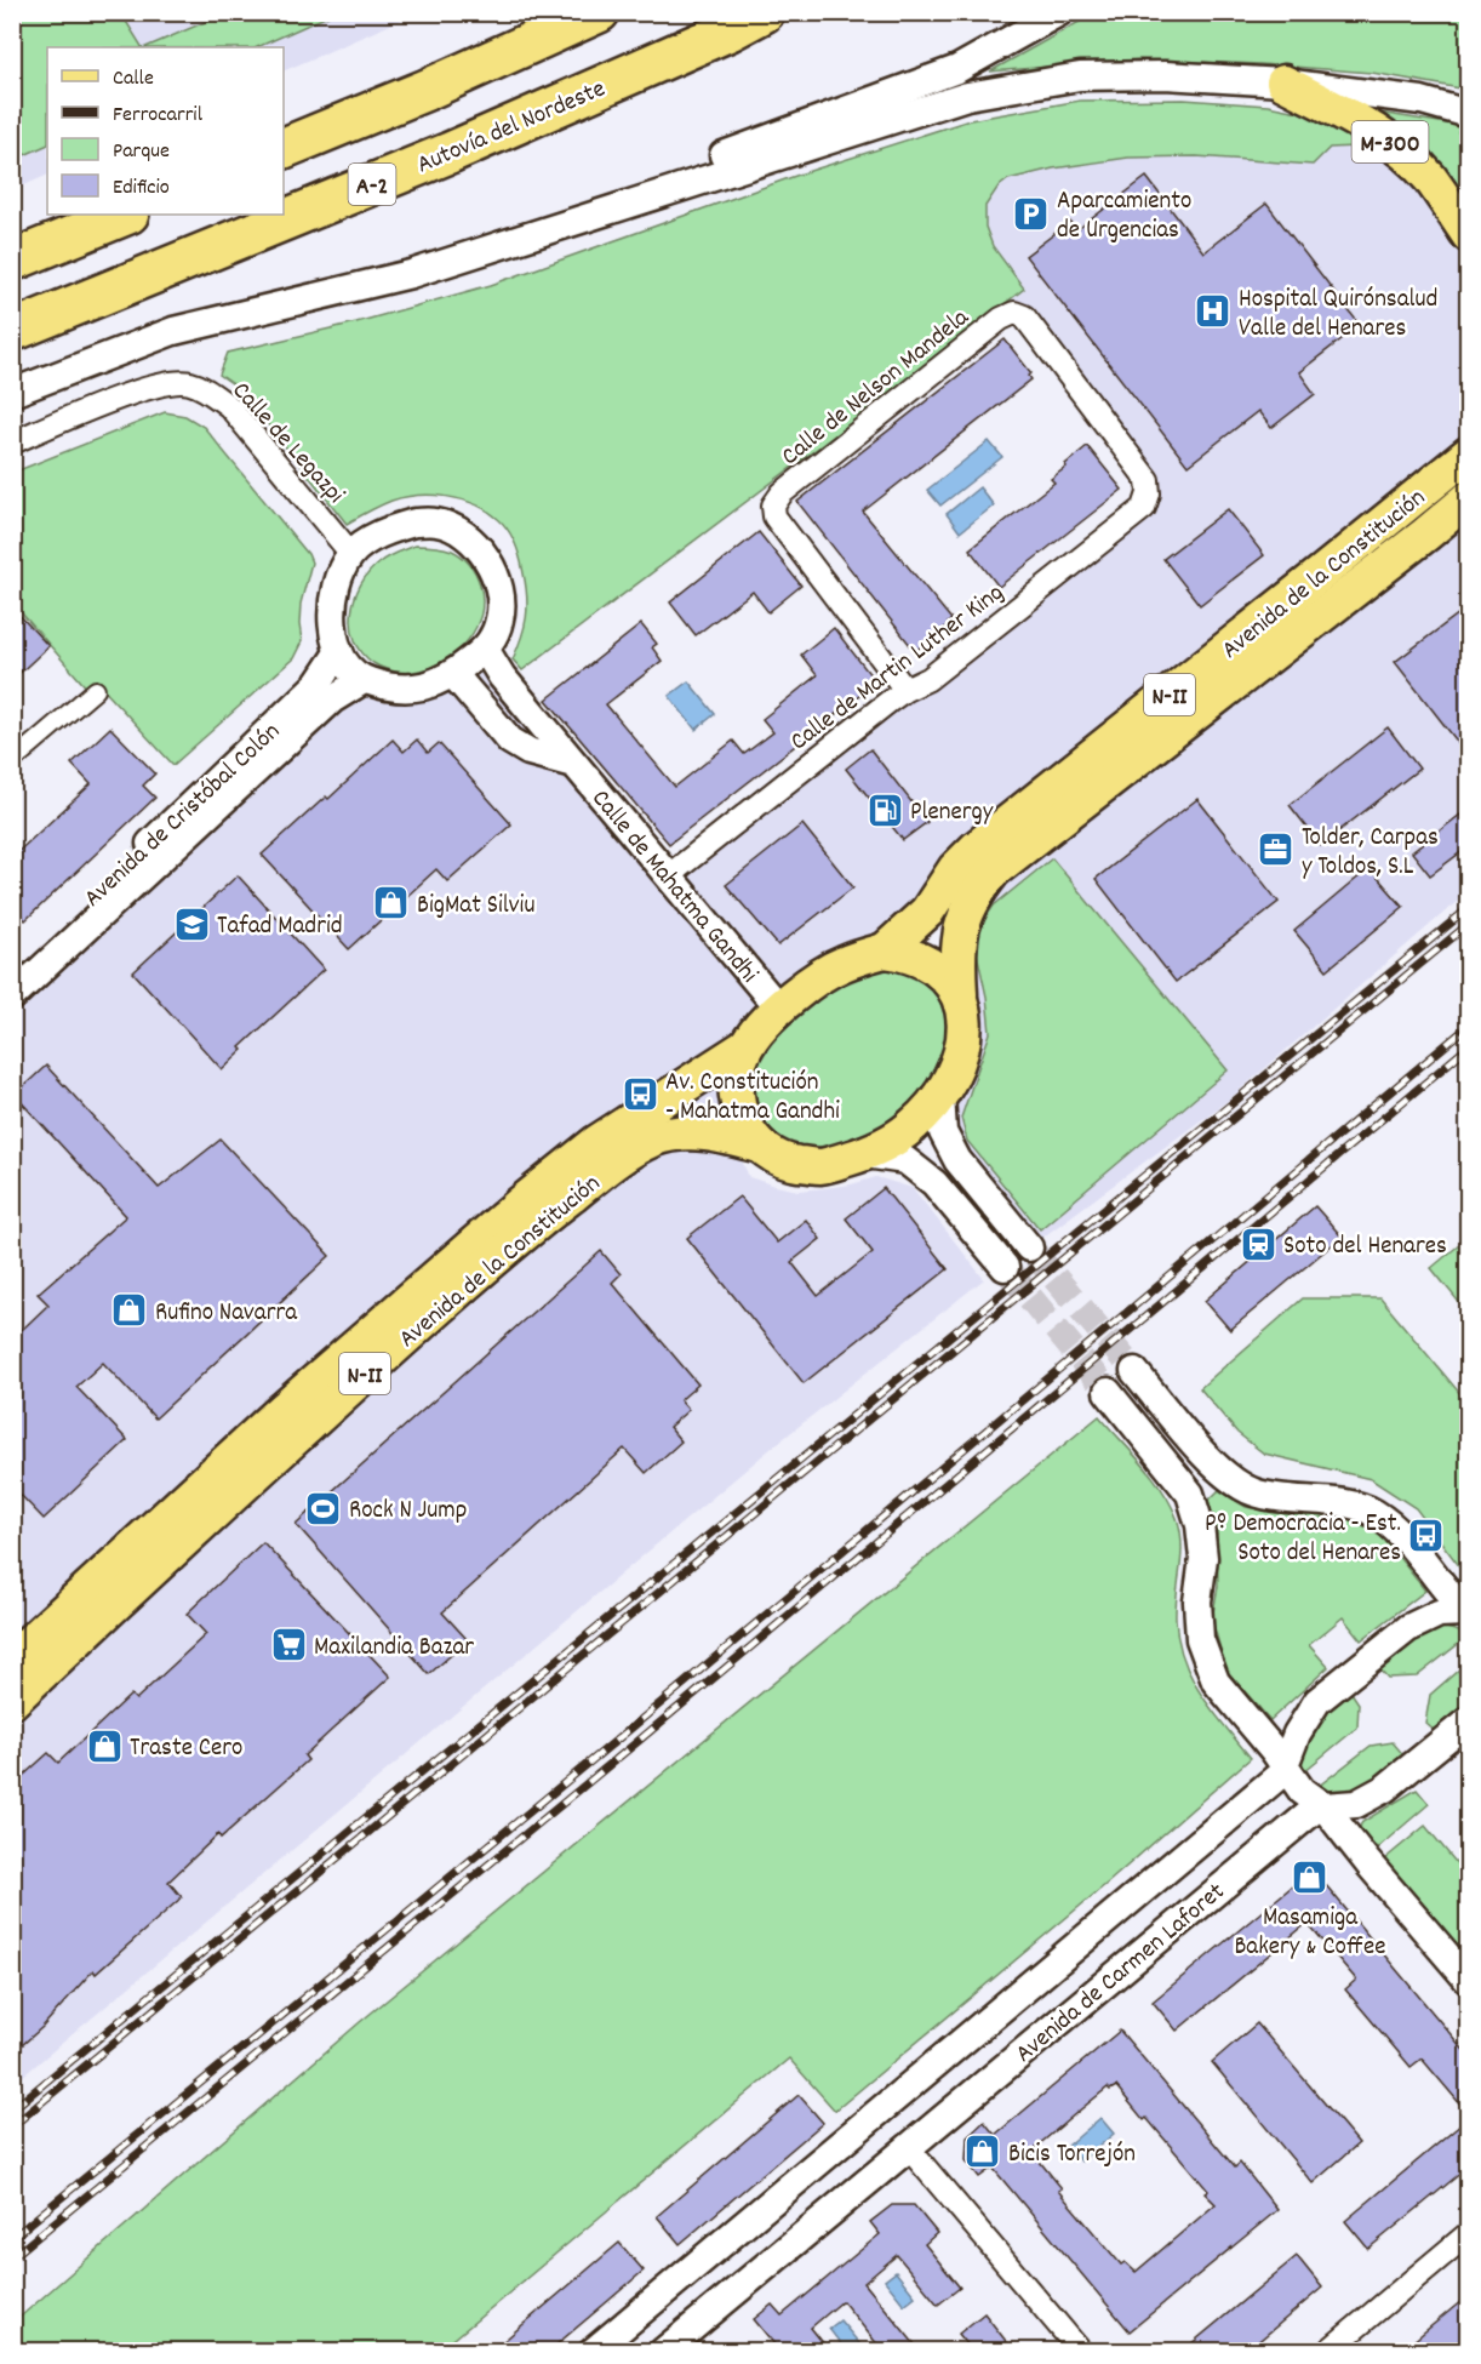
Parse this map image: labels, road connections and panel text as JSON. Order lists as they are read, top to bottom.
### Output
{
  "streets": {
    "highway": ["Autovía del Nordeste", "A-2"],
    "main road": ["M-300", "Avenida de la Constitución", "N-II"],
    "street": [
      "Calle de Nelson Mandela",
      "Calle de Legazpi",
      "Calle de Martin Luther King",
      "Avenida de Cristóbal Colón",
      "Calle de Mahatma Gandhi",
      "Avenida de Carmen Laforet"
    ]
  },
  "crossings": [
    ["Calle de Nelson Mandela", "Calle de Martin Luther King"],
    ["Calle de Legazpi", "Avenida de Cristóbal Colón"],
    ["Calle de Legazpi", "Calle de Mahatma Gandhi"],
    ["Avenida de la Constitución", "N-II"],
    ["Avenida de la Constitución", "Calle de Mahatma Gandhi"],
    ["Calle de Martin Luther King", "Calle de Mahatma Gandhi"],
    ["N-II", "Calle de Mahatma Gandhi"],
    ["Avenida de Cristóbal Colón", "Calle de Mahatma Gandhi"]
  ],
  "places": {
    "parking": ["Aparcamiento de Urgencias"],
    "hospital": ["Hospital Quirónsalud Valle del Henares"],
    "fuel station": ["Plenergy"],
    "office": ["Tolder, Carpas y Toldos, S.L"],
    "shop": [
      "BigMat Silviu",
      "Rufino Navarra",
      "Traste Cero",
      "Masamiga Bakery & Coffee",
      "Bicis Torrejón"
    ],
    "school or university": ["Tafad Madrid"],
    "bus stop": ["Av. Constitución - Mahatma Gandhi", "Pº Democracia - Est. Soto del Henares"],
    "station": ["Soto del Henares"],
    "sports": ["Rock N Jump"],
    "supermarket": ["Maxilandia Bazar"]
  },
  "legend": [
    "Calle",
    "Ferrocarril",
    "Parque",
    "Edificio"
  ]
}
